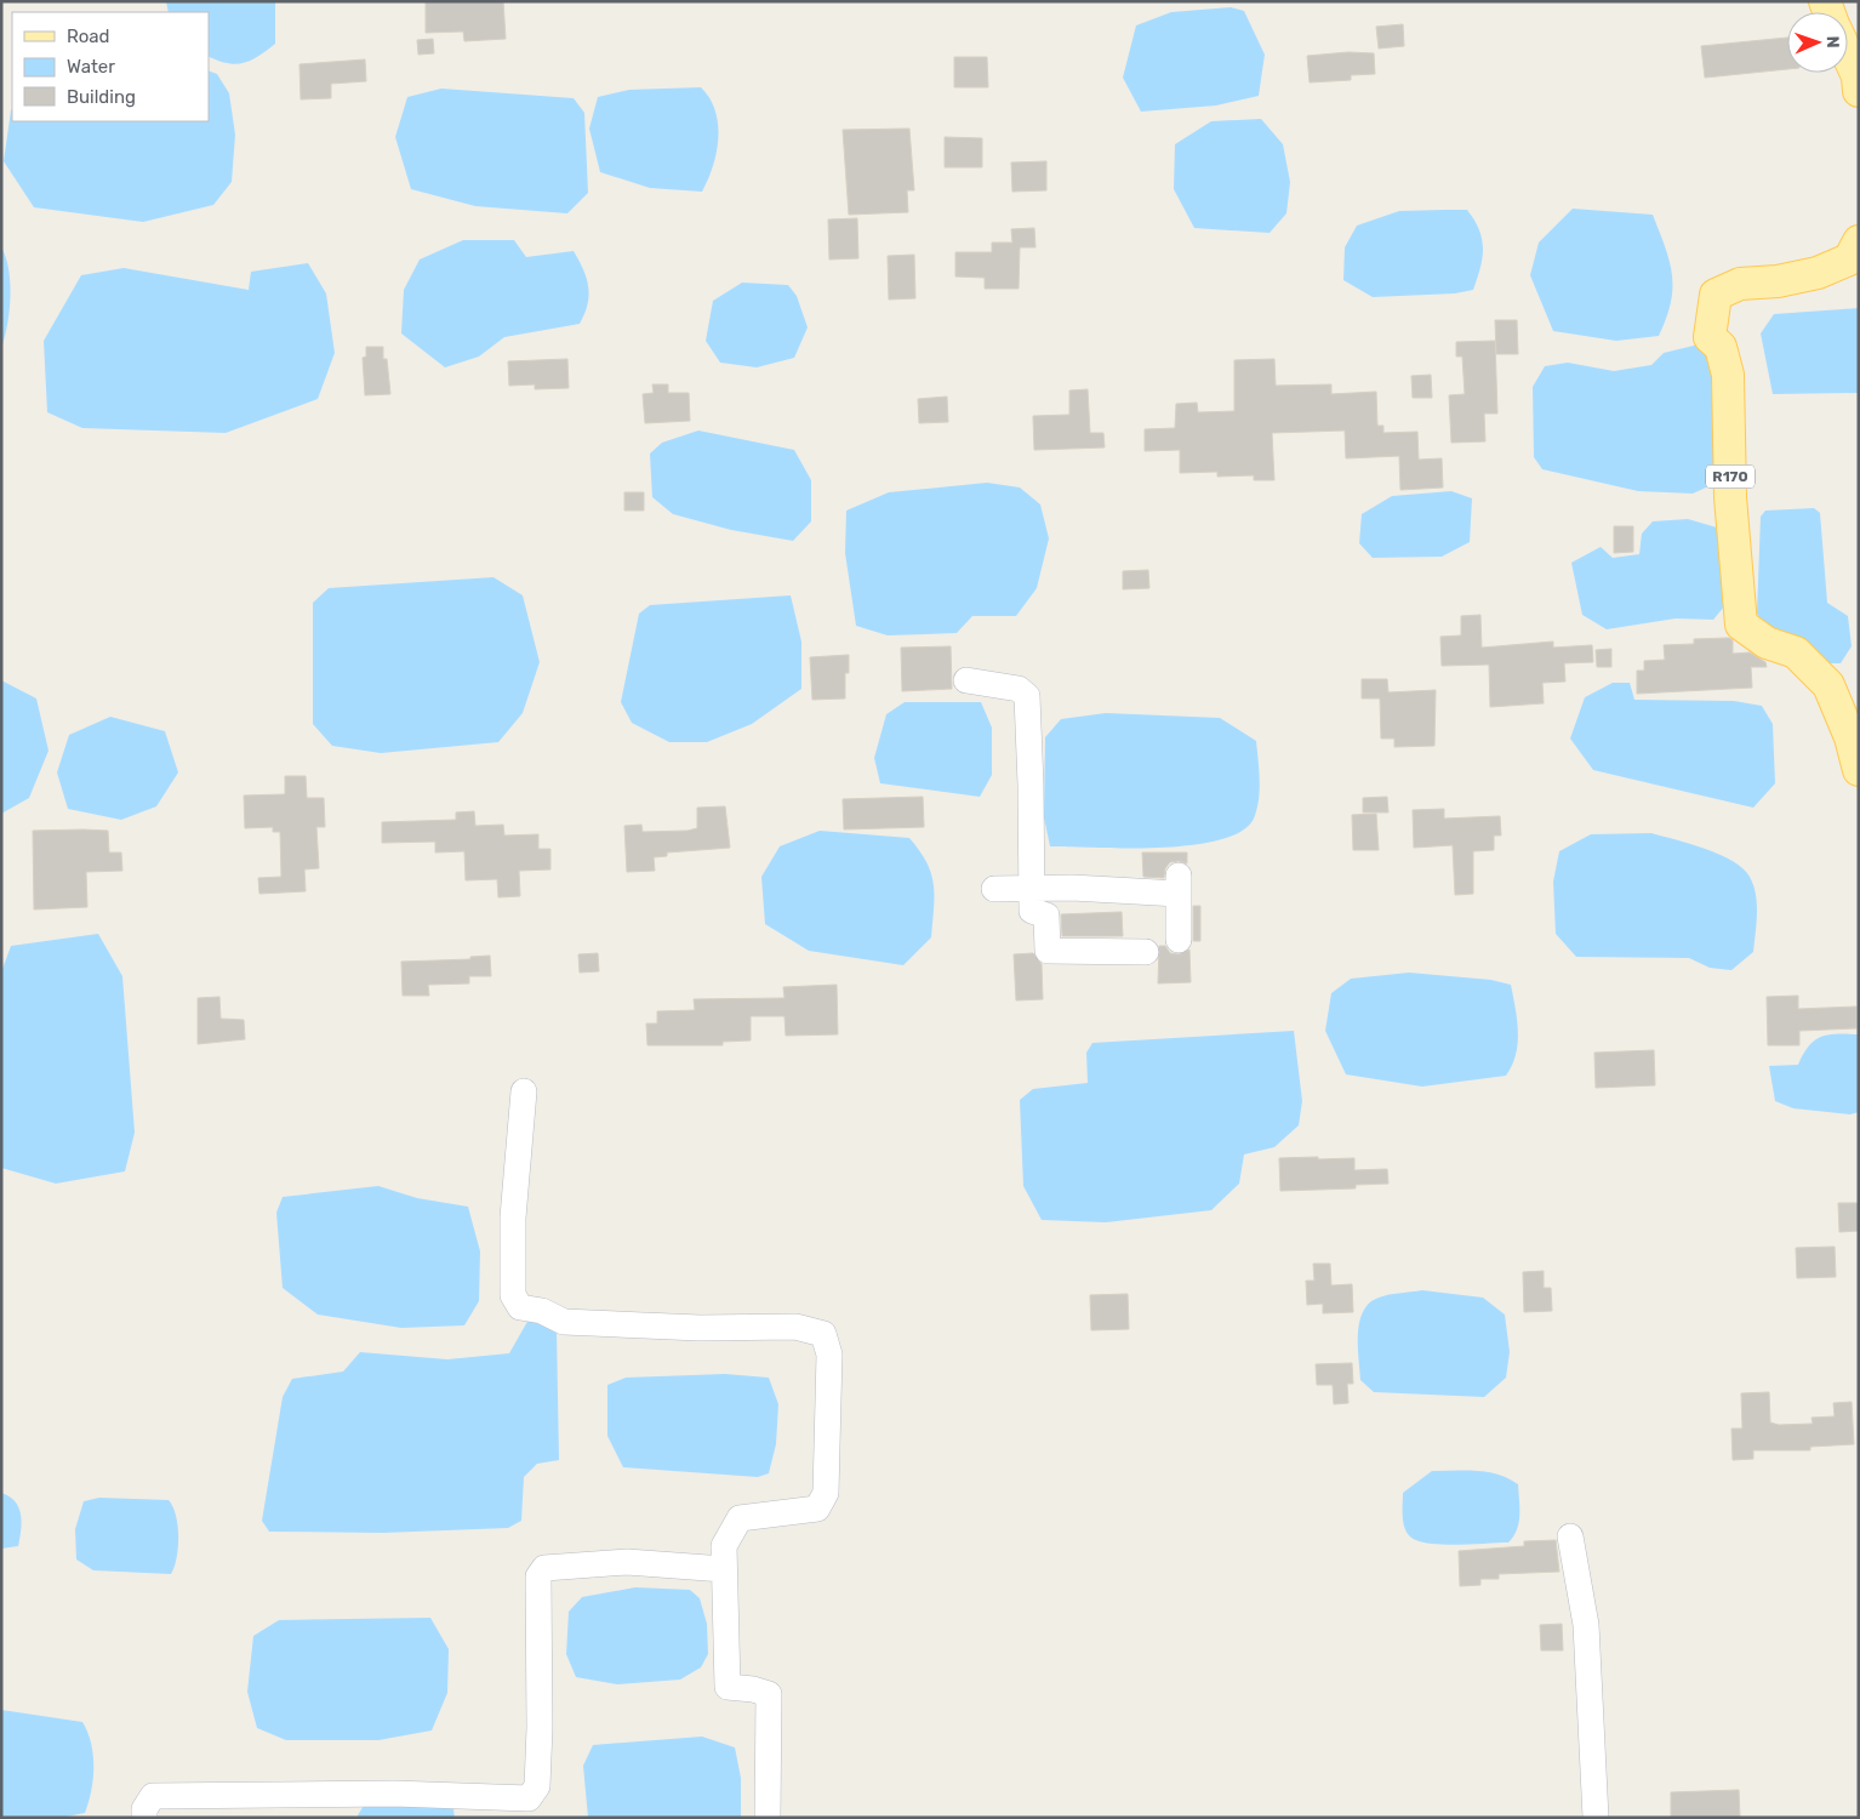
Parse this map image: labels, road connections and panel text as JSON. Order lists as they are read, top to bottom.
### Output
{
  "streets": {
    "main road": ["R170"]
  },
  "legend": ["Road", "Water", "Building"],
  "north": "right"
}
